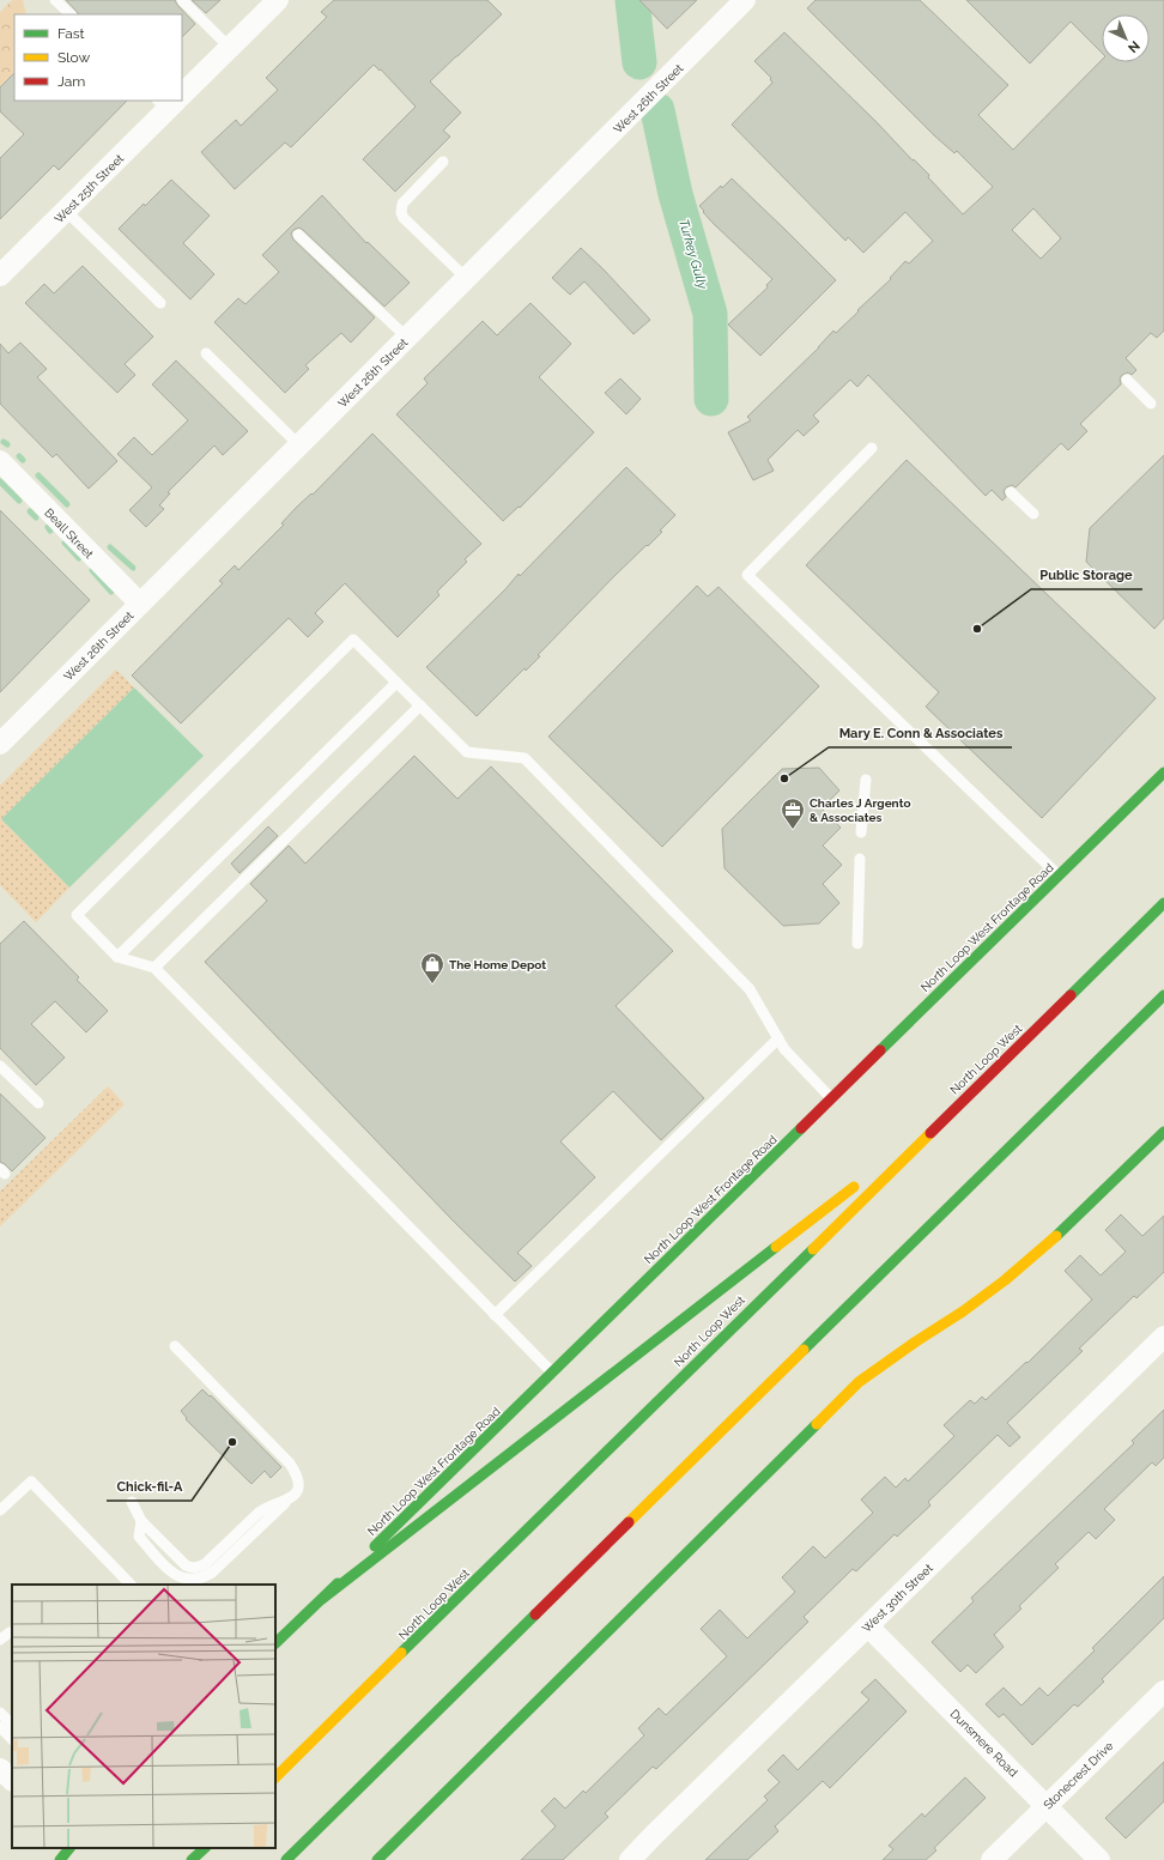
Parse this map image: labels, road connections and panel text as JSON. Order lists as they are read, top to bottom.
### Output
{
  "streets": {
    "main road": ["North Loop West Frontage Road", "North Loop West"],
    "street": [
      "West 26th Street",
      "West 25th Street",
      "Beall Street",
      "West 30th Street",
      "Dunsmere Road",
      "Stonecrest Drive"
    ]
  },
  "crossings": [
    ["West 26th Street", "Beall Street"],
    ["West 30th Street", "Dunsmere Road"],
    ["Dunsmere Road", "Stonecrest Drive"]
  ],
  "water": ["Turkey Gully"],
  "places": {
    "other": ["Public Storage", "Mary E. Conn & Associates", "Chick-fil-A"],
    "office": ["Charles J Argento & Associates"],
    "shop": ["The Home Depot"]
  },
  "legend": ["Fast", "Slow", "Jam"],
  "north": "bottom right"
}
